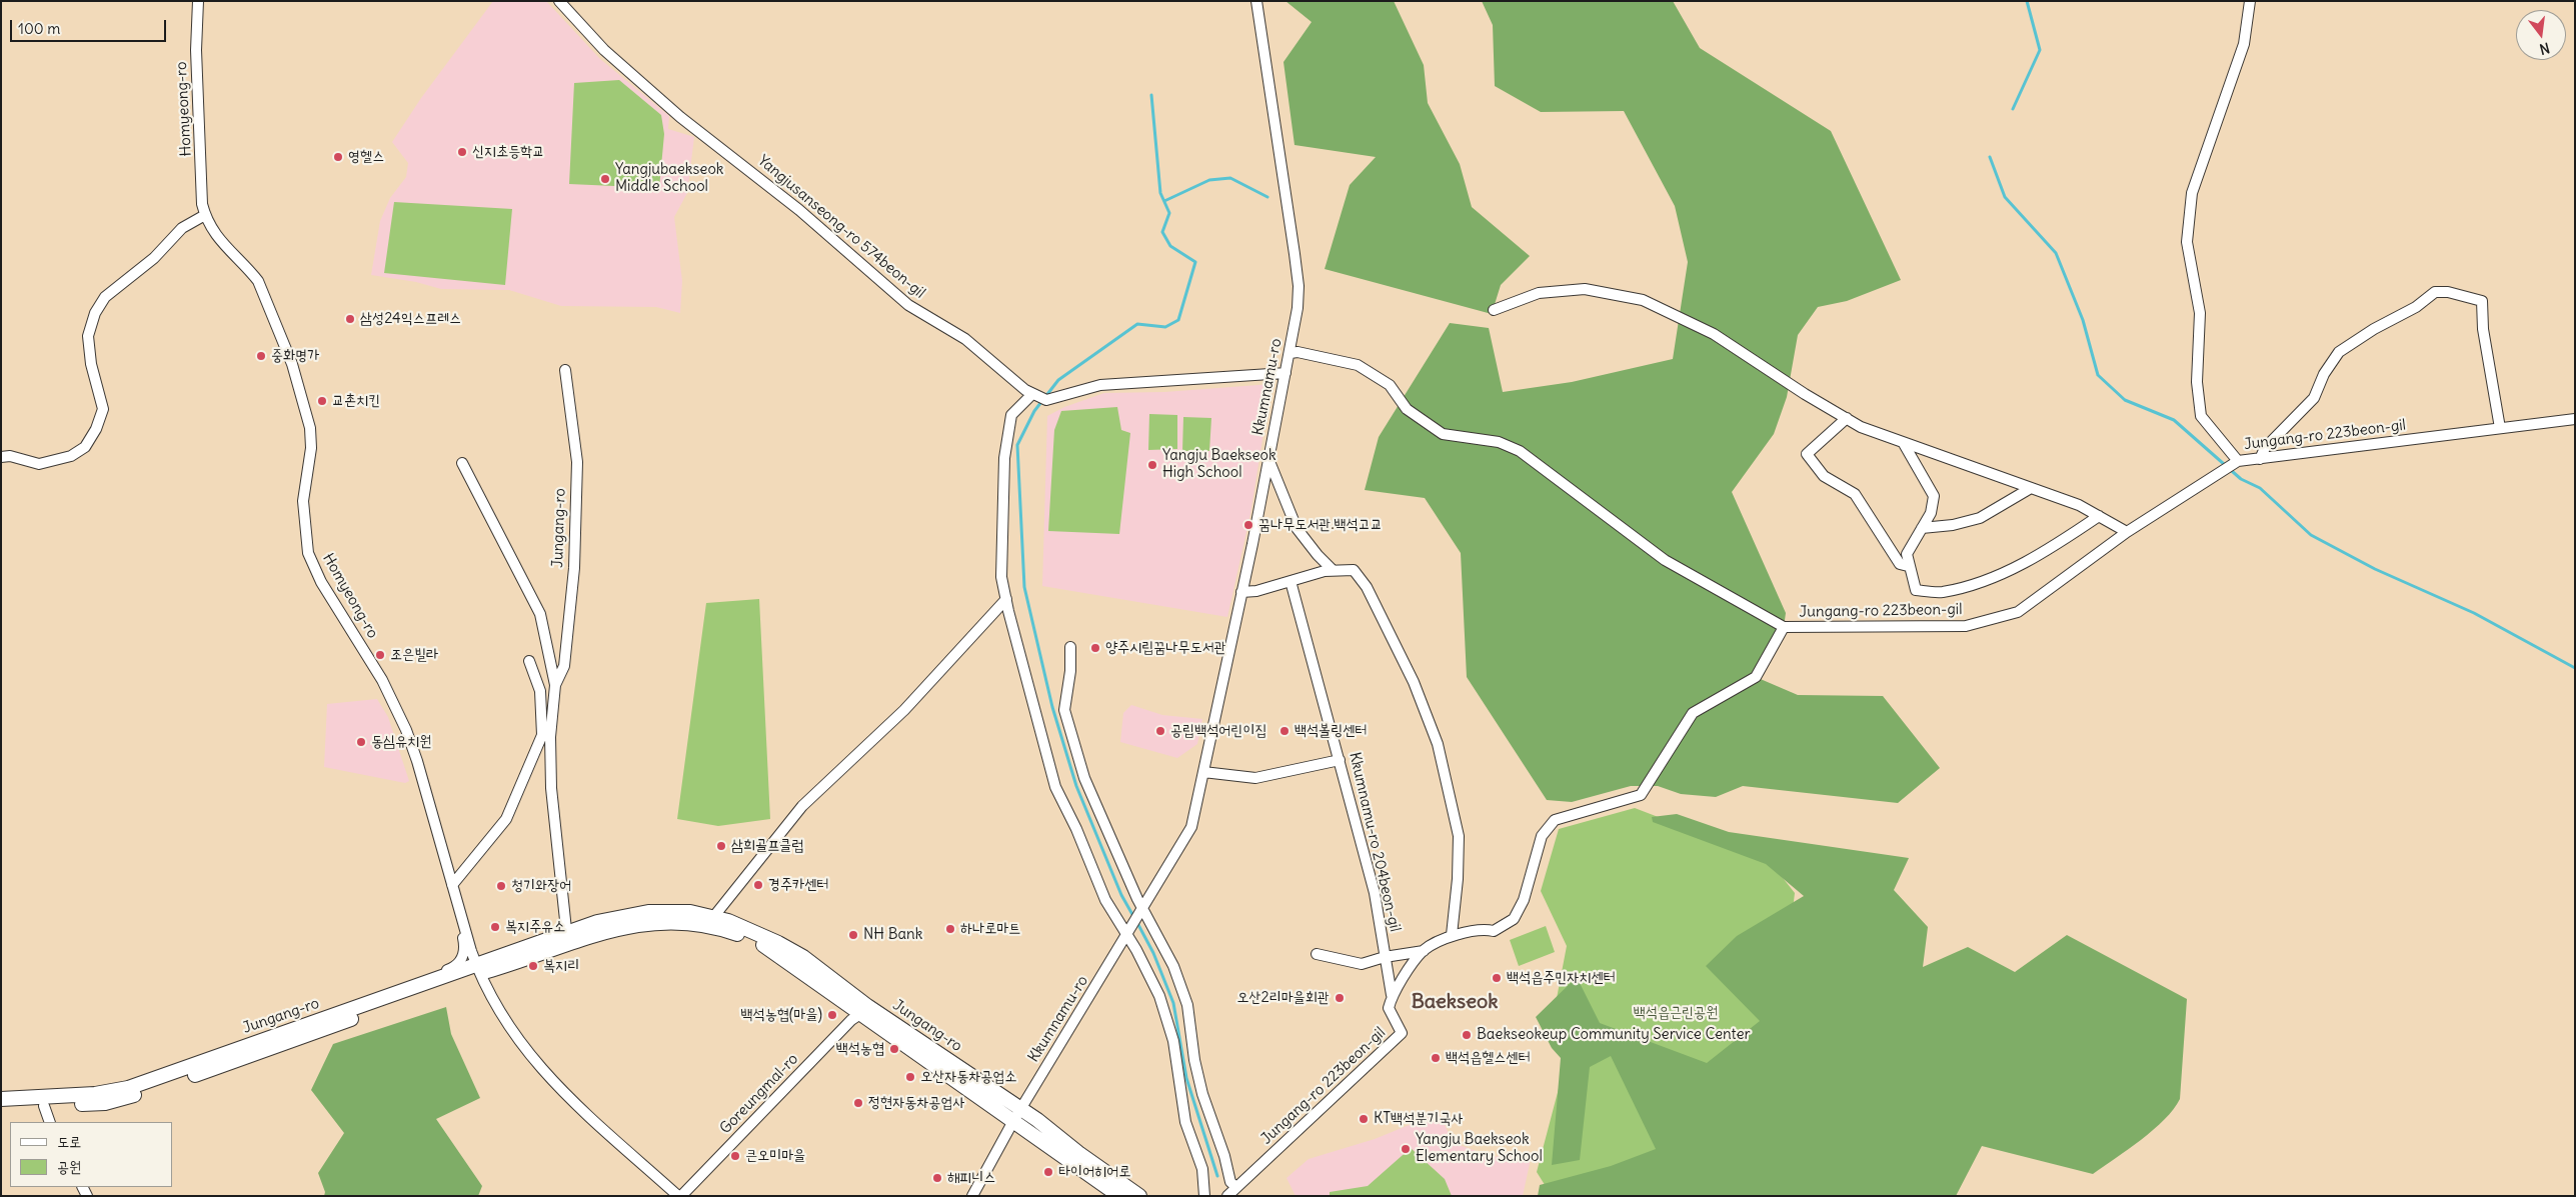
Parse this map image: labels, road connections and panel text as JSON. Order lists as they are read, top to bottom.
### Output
{
  "streets": {
    "main road": ["Jungang-ro"],
    "street": [
      "Homyeong-ro",
      "Yangjusanseong-ro 574beon-gil",
      "Kkumnamu-ro",
      "Jungang-ro 223beon-gil",
      "Kkumnamu-ro 204beon-gil",
      "Goreungmal-ro"
    ]
  },
  "crossings": [
    ["Homyeong-ro", "Jungang-ro"],
    ["Kkumnamu-ro", "Jungang-ro"],
    ["Jungang-ro 223beon-gil", "Kkumnamu-ro 204beon-gil"],
    ["Jungang-ro", "Goreungmal-ro"]
  ],
  "districts": ["Baekseok"],
  "parks": ["백석읍근린공원"],
  "places": [
    "신지초등학교",
    "영헬스",
    "Yangjubaekseok Middle School",
    "삼성24익스프레스",
    "중화명가",
    "교촌치킨",
    "Yangju Baekseok High School",
    "꿈나무도서관.백석고교",
    "양주시립꿈나무도서관",
    "조은빌라",
    "공립백석어린이집",
    "백석볼링센터",
    "동심유치원",
    "삼희골프클럽",
    "경주카센터",
    "청기와장어",
    "복지주유소",
    "하나로마트",
    "NH Bank",
    "복지리",
    "백석읍주민자치센터",
    "오산2리마을회관",
    "백석농협(마을)",
    "Baekseokeup Community Service Center",
    "백석농협",
    "백석읍헬스센터",
    "오산자동차공업소",
    "정현자동차공업사",
    "KT백석분기국사",
    "Yangju Baekseok Elementary School",
    "큰오미마을",
    "타이어히어로",
    "해피니스"
  ],
  "legend": ["도로", "공원"],
  "scale_bar": "100 m",
  "north": "bottom"
}
